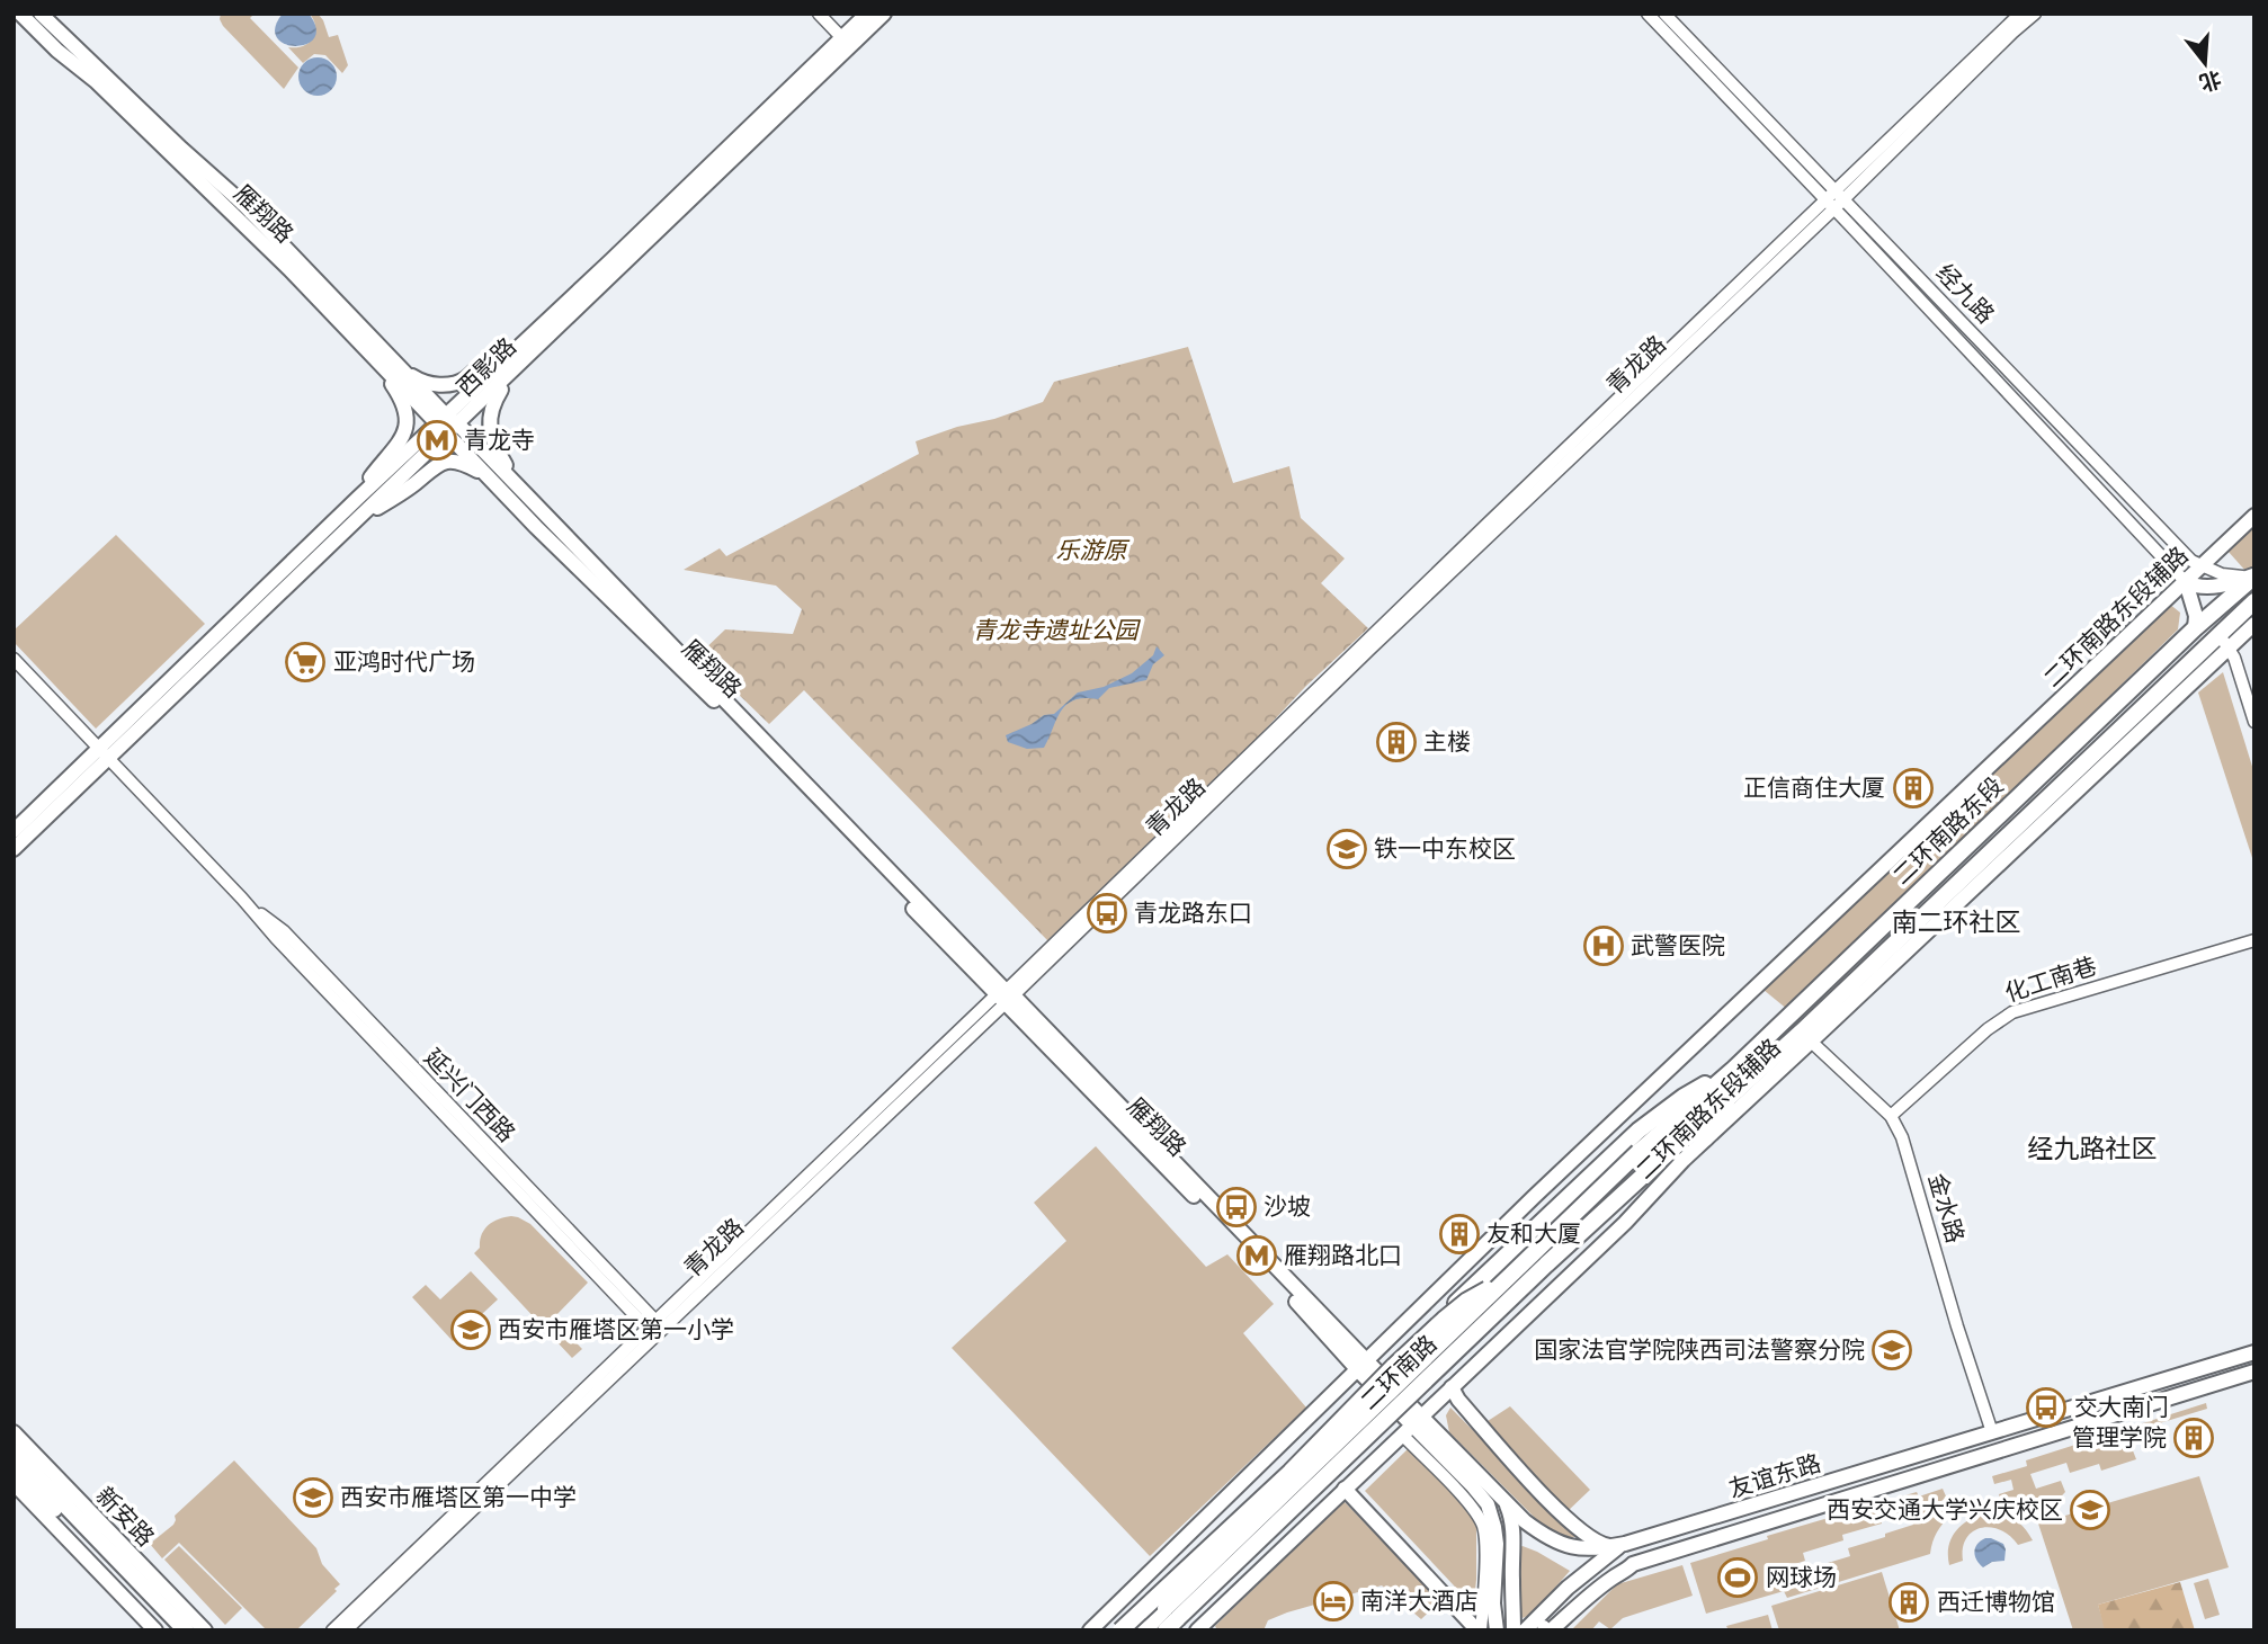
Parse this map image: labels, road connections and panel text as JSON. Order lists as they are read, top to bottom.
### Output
{
  "streets": {
    "highway": ["二环南路东段", "二环南路"],
    "main road": [
      "雁翔路",
      "西影路",
      "二环南路东段辅路",
      "友谊东路",
      "新安路"
    ],
    "street": [
      "经九路",
      "青龙路",
      "化工南巷",
      "延兴门西路",
      "金水路"
    ]
  },
  "crossings": [
    ["雁翔路", "青龙路"],
    ["雁翔路", "西影路"],
    ["雁翔路", "二环南路东段辅路"],
    ["雁翔路", "友谊东路"],
    ["经九路", "青龙路"],
    ["经九路", "二环南路东段辅路"],
    ["经九路", "二环南路东段"],
    ["青龙路", "延兴门西路"],
    ["西影路", "延兴门西路"],
    ["二环南路东段辅路", "二环南路东段"],
    ["二环南路东段辅路", "金水路"],
    ["二环南路东段辅路", "友谊东路"],
    ["二环南路东段", "金水路"],
    ["二环南路东段", "二环南路"],
    ["化工南巷", "金水路"],
    ["金水路", "友谊东路"]
  ],
  "districts": ["南二环社区", "经九路社区"],
  "parks": ["乐游原", "青龙寺遗址公园"],
  "places": {
    "metro station": ["青龙寺", "雁翔路北口"],
    "supermarket": ["亚鸿时代广场"],
    "building": [
      "主楼",
      "正信商住大厦",
      "友和大厦",
      "管理学院",
      "西迁博物馆"
    ],
    "school or university": [
      "铁一中东校区",
      "西安市雁塔区第一小学",
      "国家法官学院陕西司法警察分院",
      "西安市雁塔区第一中学",
      "西安交通大学兴庆校区"
    ],
    "bus stop": ["青龙路东口", "沙坡", "交大南门"],
    "hospital": ["武警医院"],
    "sports": ["网球场"],
    "hotel": ["南洋大酒店"]
  },
  "north": "bottom"
}
